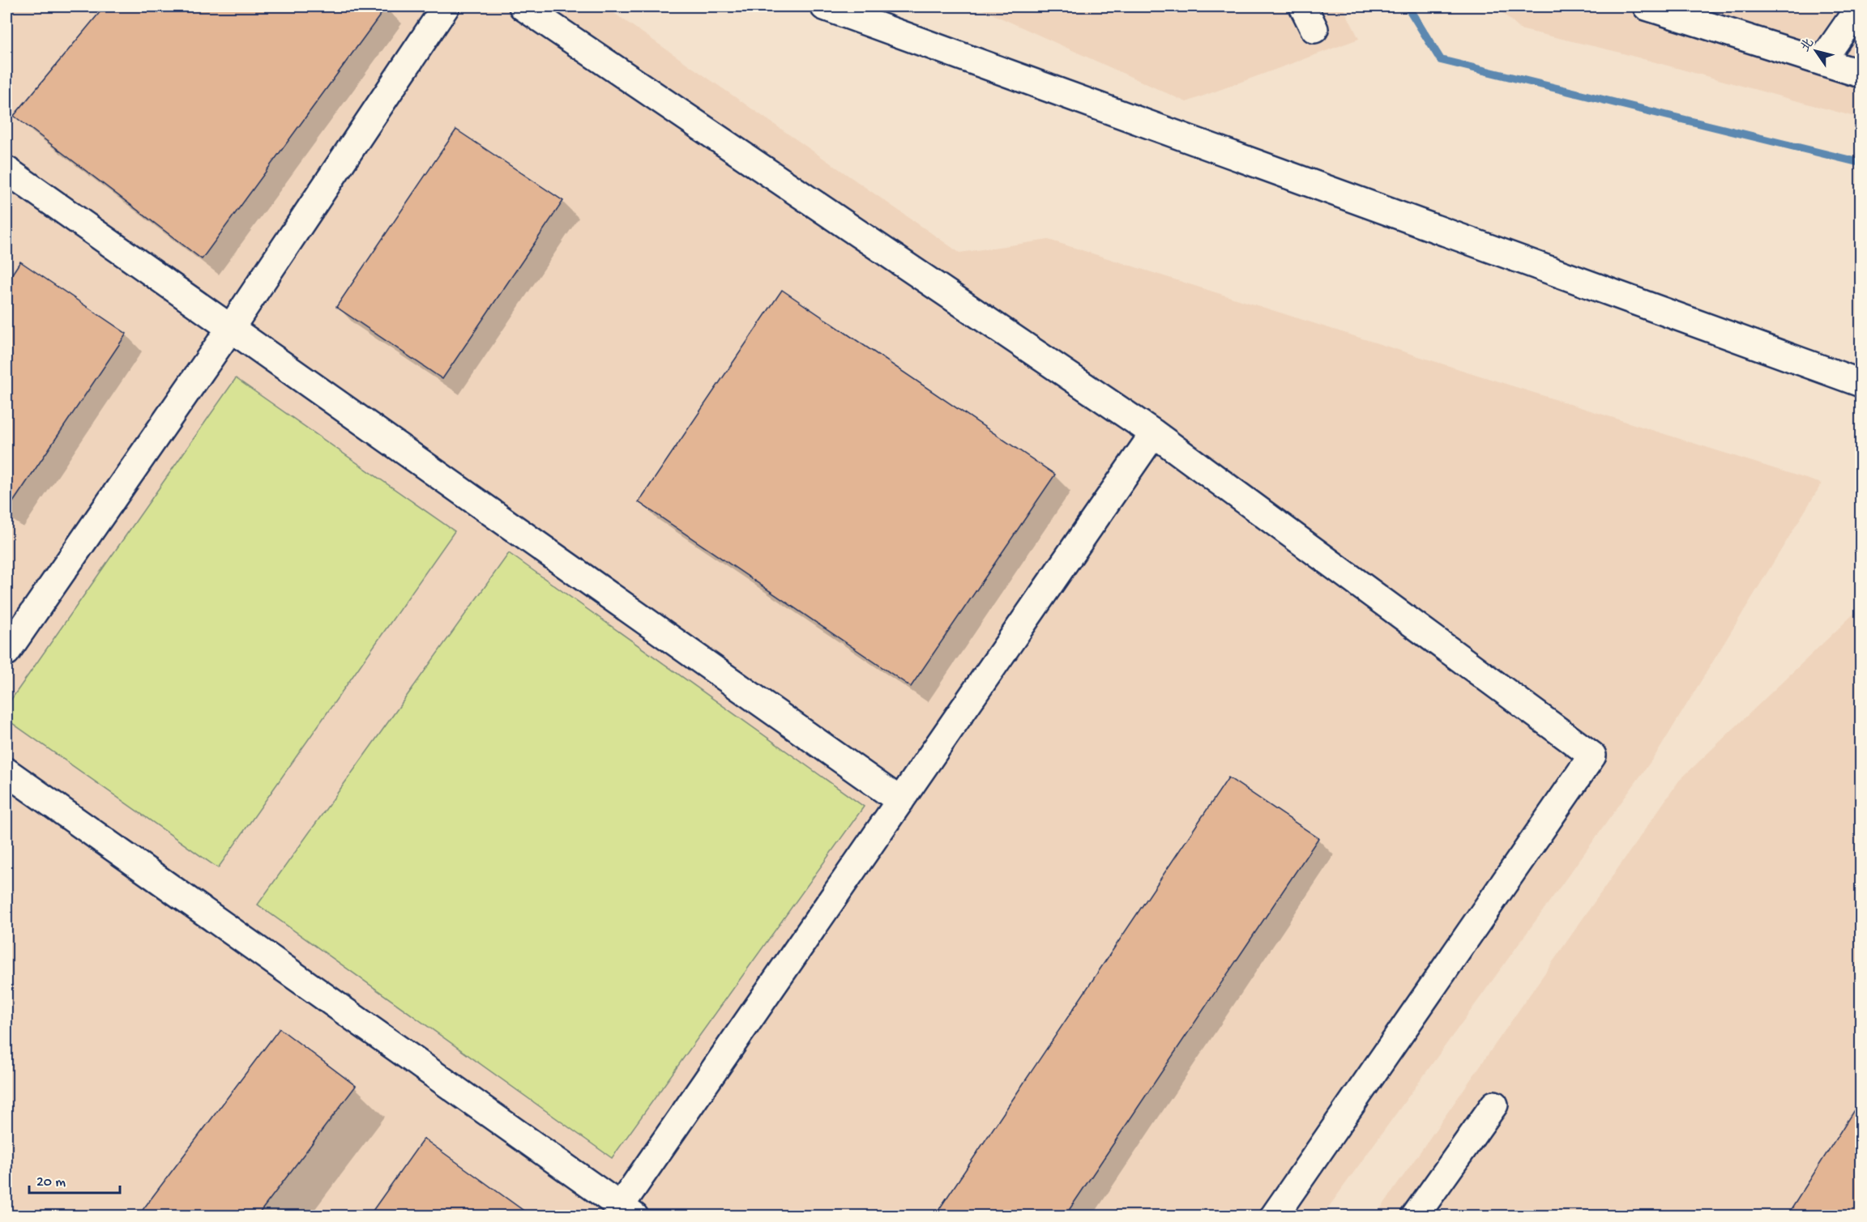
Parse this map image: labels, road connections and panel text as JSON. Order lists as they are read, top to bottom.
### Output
{
  "scale_bar": "20 m",
  "north": "top left"
}
